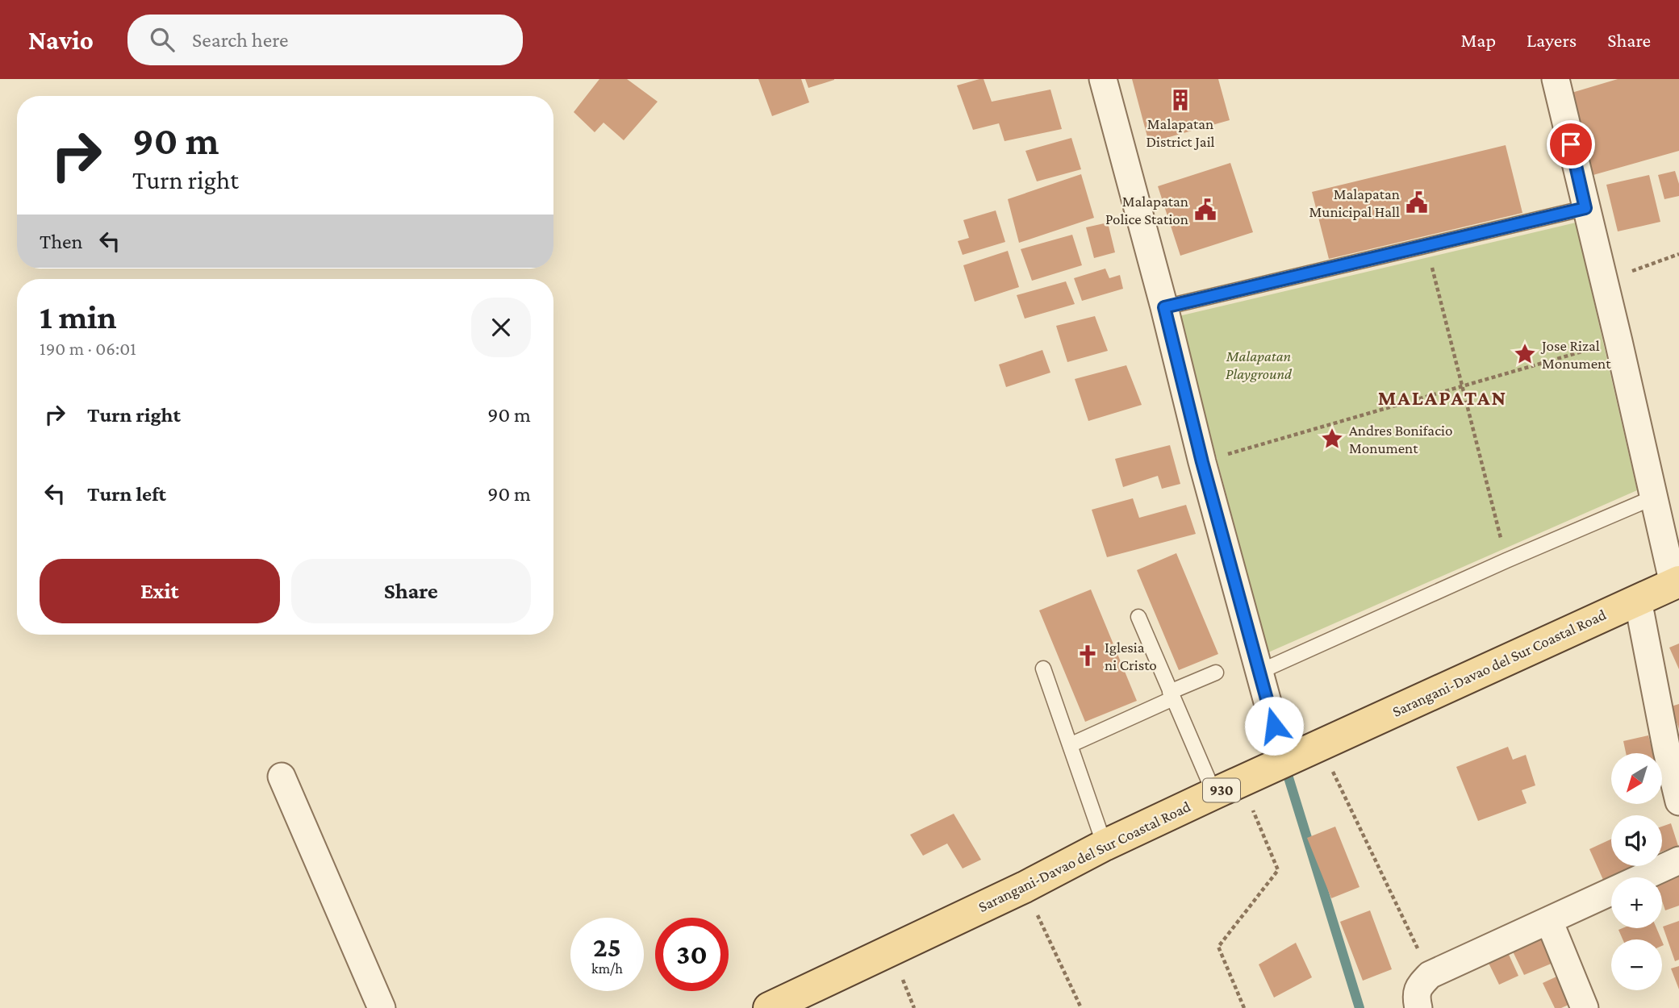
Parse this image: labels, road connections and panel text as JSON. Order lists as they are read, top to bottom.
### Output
{
  "streets": {
    "main road": ["Sarangani-Davao del Sur Coastal Road", "930"]
  },
  "districts": ["MALAPATAN"],
  "parks": ["Malapatan Playground"],
  "places": {
    "building": ["Malapatan District Jail"],
    "public building": ["Malapatan Municipal Hall", "Malapatan Police Station"],
    "place": ["Jose Rizal Monument", "Andres Bonifacio Monument"],
    "church": ["Iglesia ni Cristo"]
  },
  "north": "bottom left",
  "page": {
    "header": "Navio",
    "search": "Search here",
    "nav": ["Map", "Layers", "Share"],
    "turn": ["90 m", "Turn right"],
    "then": "Then",
    "heading": ["1 min", "190 m · 06:01"],
    "list": [
      {
        "name": "Turn right",
        "value": "90 m"
      },
      {
        "name": "Turn left",
        "value": "90 m"
      }
    ],
    "buttons": ["Exit", "Share"],
    "map_buttons": ["+", "−"],
    "speed": "25 km/h",
    "limit": "30"
  }
}
